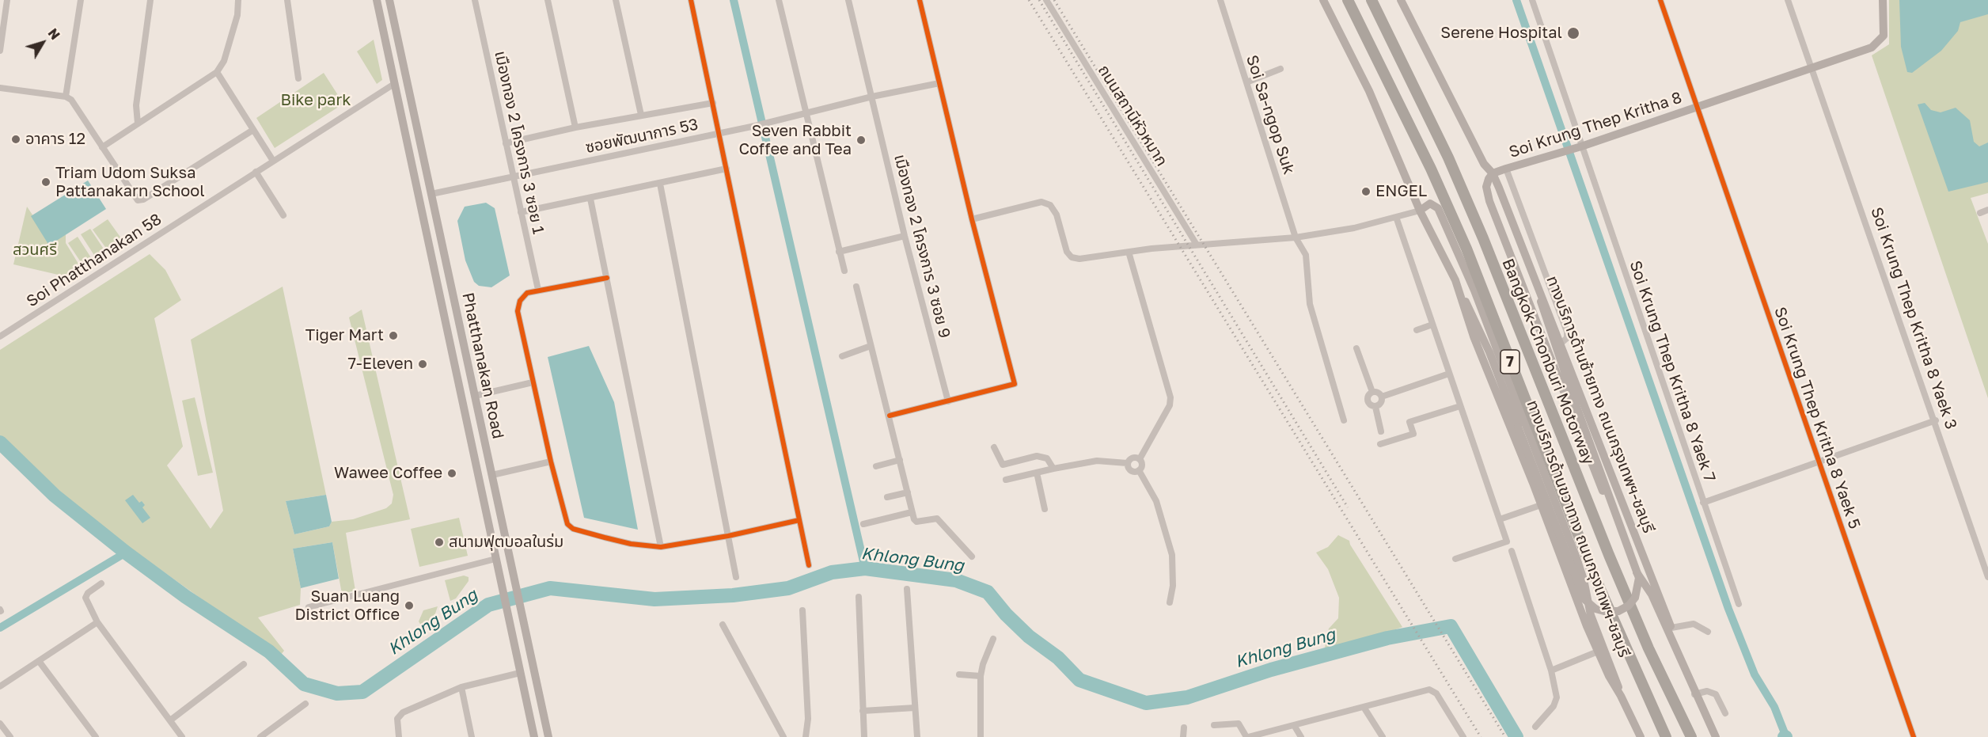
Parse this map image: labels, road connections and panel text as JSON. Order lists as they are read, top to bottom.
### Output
{
  "streets": {
    "highway": ["7", "Bangkok-Chonburi Motorway"],
    "main road": [
      "Soi Krung Thep Kritha 8",
      "Phatthanakan Road",
      "ทางบริการด้านซ้ายทาง ถนนกรุงเทพฯ-ชลบุรี",
      "ทางบริการด้านขวาทาง ถนนกรุงเทพฯ-ชลบุรี"
    ],
    "street": [
      "Soi Sa-ngop Suk",
      "ถนนสถานีหัวหมาก",
      "ซอยพัฒนาการ 53",
      "เมืองทอง 2 โครงการ 3 ซอย 1",
      "เมืองทอง 2 โครงการ 3 ซอย 9",
      "Soi Phatthanakan 58",
      "Soi Krung Thep Kritha 8 Yaek 3",
      "Soi Krung Thep Kritha 8 Yaek 7",
      "Soi Krung Thep Kritha 8 Yaek 5"
    ]
  },
  "crossings": [
    ["Soi Krung Thep Kritha 8", "Soi Krung Thep Kritha 8 Yaek 3"],
    ["Soi Krung Thep Kritha 8", "Soi Krung Thep Kritha 8 Yaek 7"],
    ["Soi Krung Thep Kritha 8", "ทางบริการด้านซ้ายทาง ถนนกรุงเทพฯ-ชลบุรี"],
    ["Soi Krung Thep Kritha 8", "Soi Krung Thep Kritha 8 Yaek 5"],
    ["ซอยพัฒนาการ 53", "เมืองทอง 2 โครงการ 3 ซอย 1"],
    ["ซอยพัฒนาการ 53", "เมืองทอง 2 โครงการ 3 ซอย 9"],
    ["ซอยพัฒนาการ 53", "Phatthanakan Road"],
    ["Soi Phatthanakan 58", "Phatthanakan Road"]
  ],
  "water": ["Khlong Bung"],
  "parks": ["Bike park", "สวนศรี"],
  "places": [
    "Serene Hospital",
    "อาคาร 12",
    "Seven Rabbit Coffee and Tea",
    "Triam Udom Suksa Pattanakarn School",
    "ENGEL",
    "Tiger Mart",
    "7-Eleven",
    "Wawee Coffee",
    "สนามฟุตบอลในร่ม",
    "Suan Luang District Office"
  ],
  "north": "top right"
}
